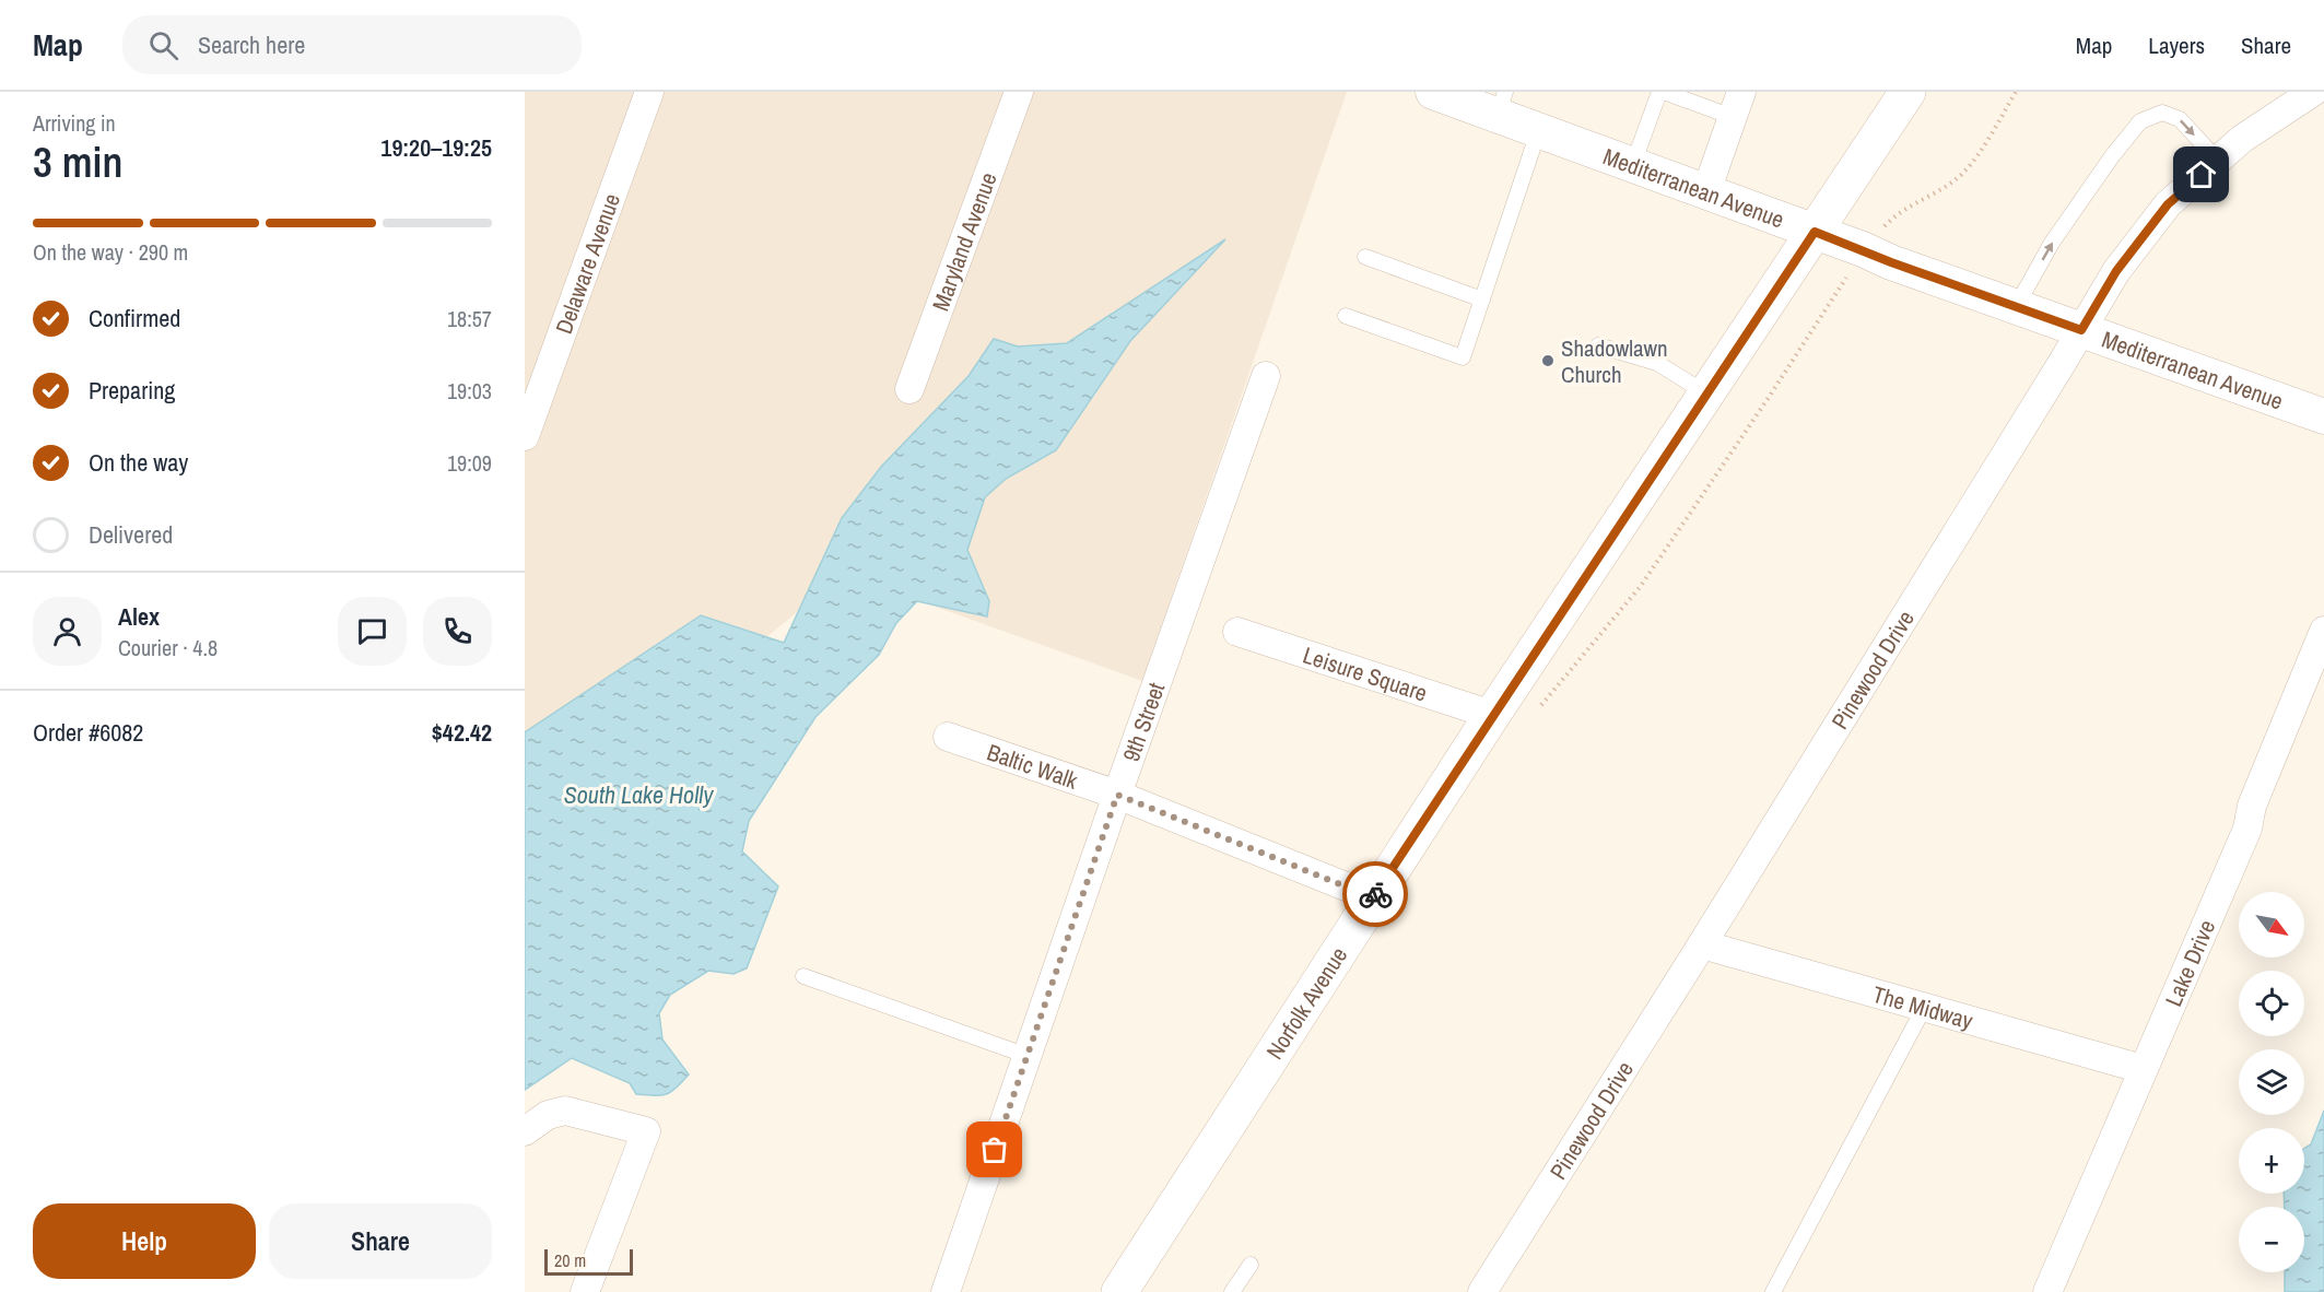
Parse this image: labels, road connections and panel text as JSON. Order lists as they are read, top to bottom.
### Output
{
  "streets": {
    "main road": ["Norfolk Avenue"],
    "street": [
      "Mediterranean Avenue",
      "Maryland Avenue",
      "Delaware Avenue",
      "Pinewood Drive",
      "Leisure Square",
      "9th Street",
      "Baltic Walk",
      "Lake Drive",
      "The Midway"
    ]
  },
  "crossings": [
    ["Mediterranean Avenue", "Pinewood Drive"],
    ["Mediterranean Avenue", "Norfolk Avenue"],
    ["Pinewood Drive", "The Midway"],
    ["Leisure Square", "Norfolk Avenue"],
    ["9th Street", "Baltic Walk"],
    ["Baltic Walk", "Norfolk Avenue"],
    ["Lake Drive", "The Midway"]
  ],
  "water": ["South Lake Holly"],
  "places": ["Shadowlawn Church"],
  "scale_bar": "20 m",
  "north": "bottom right",
  "page": {
    "header": "Map",
    "search": "Search here",
    "nav": ["Map", "Layers", "Share"],
    "heading": ["3 min", "Arriving in", "19:20–19:25"],
    "panel": [
      "Alex",
      "Courier · 4.8",
      "Order #6082",
      "$42.42"
    ],
    "bar": "On the way · 290 m",
    "list": [
      ["Confirmed", "18:57"],
      ["Preparing", "19:03"],
      ["On the way", "19:09"],
      "Delivered"
    ],
    "map_buttons": ["+", "−"],
    "buttons": ["Help", "Share"],
    "scale": "20 m"
  }
}
